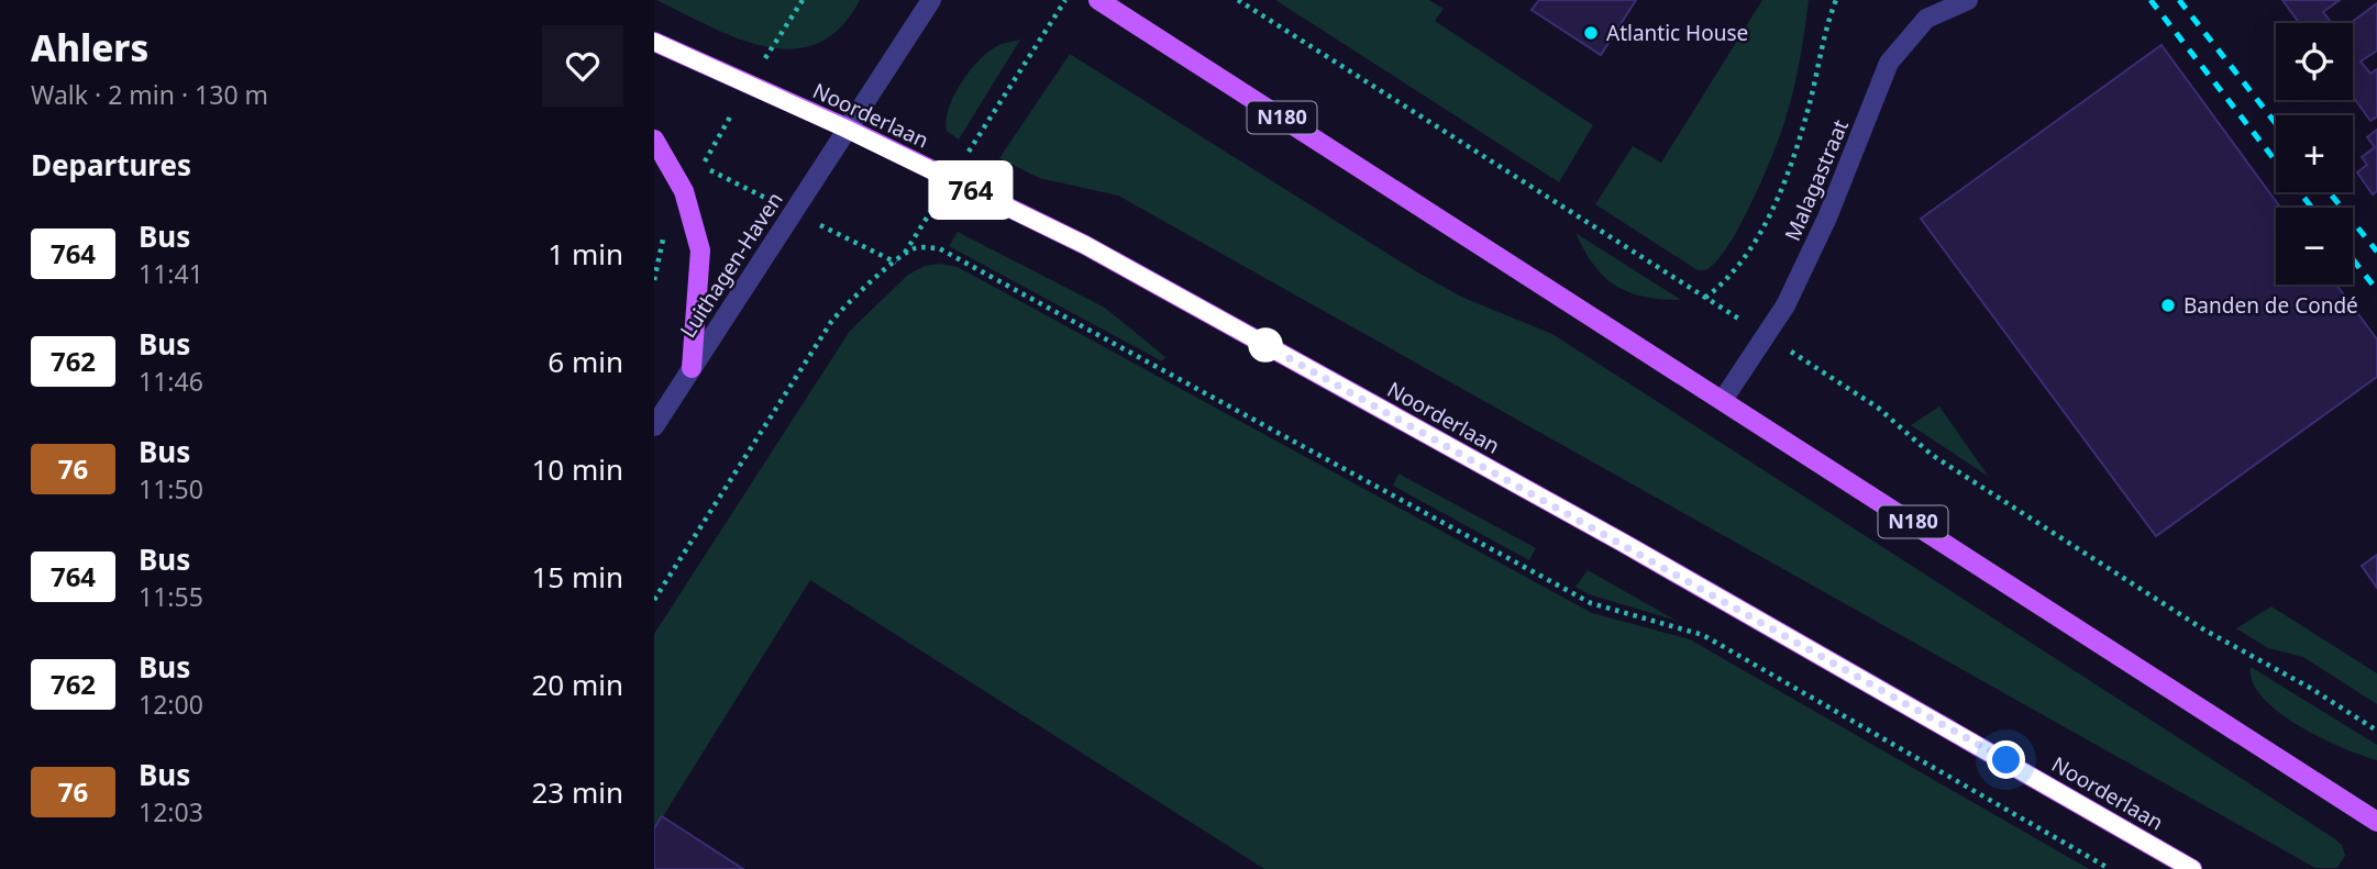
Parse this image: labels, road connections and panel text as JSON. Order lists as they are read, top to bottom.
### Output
{
  "streets": {
    "main road": ["Noorderlaan", "N180"],
    "street": ["Malagastraat", "Luithagen-Haven"]
  },
  "crossings": [
    ["Noorderlaan", "Luithagen-Haven"],
    ["N180", "Malagastraat"]
  ],
  "places": ["Atlantic House", "Banden de Condé"],
  "lines": ["bus line 764"],
  "page": {
    "heading": [
      ["Ahlers", "Walk · 2 min · 130 m"],
      "Departures"
    ],
    "on_map": "764",
    "map_buttons": ["+", "−"],
    "list": [
      {
        "mark": "764",
        "name": "Bus",
        "note": "11:41",
        "value": "1 min"
      },
      {
        "mark": "762",
        "name": "Bus",
        "note": "11:46",
        "value": "6 min"
      },
      {
        "mark": "76",
        "name": "Bus",
        "note": "11:50",
        "value": "10 min"
      },
      {
        "mark": "764",
        "name": "Bus",
        "note": "11:55",
        "value": "15 min"
      },
      {
        "mark": "762",
        "name": "Bus",
        "note": "12:00",
        "value": "20 min"
      },
      {
        "mark": "76",
        "name": "Bus",
        "note": "12:03",
        "value": "23 min"
      }
    ]
  }
}
